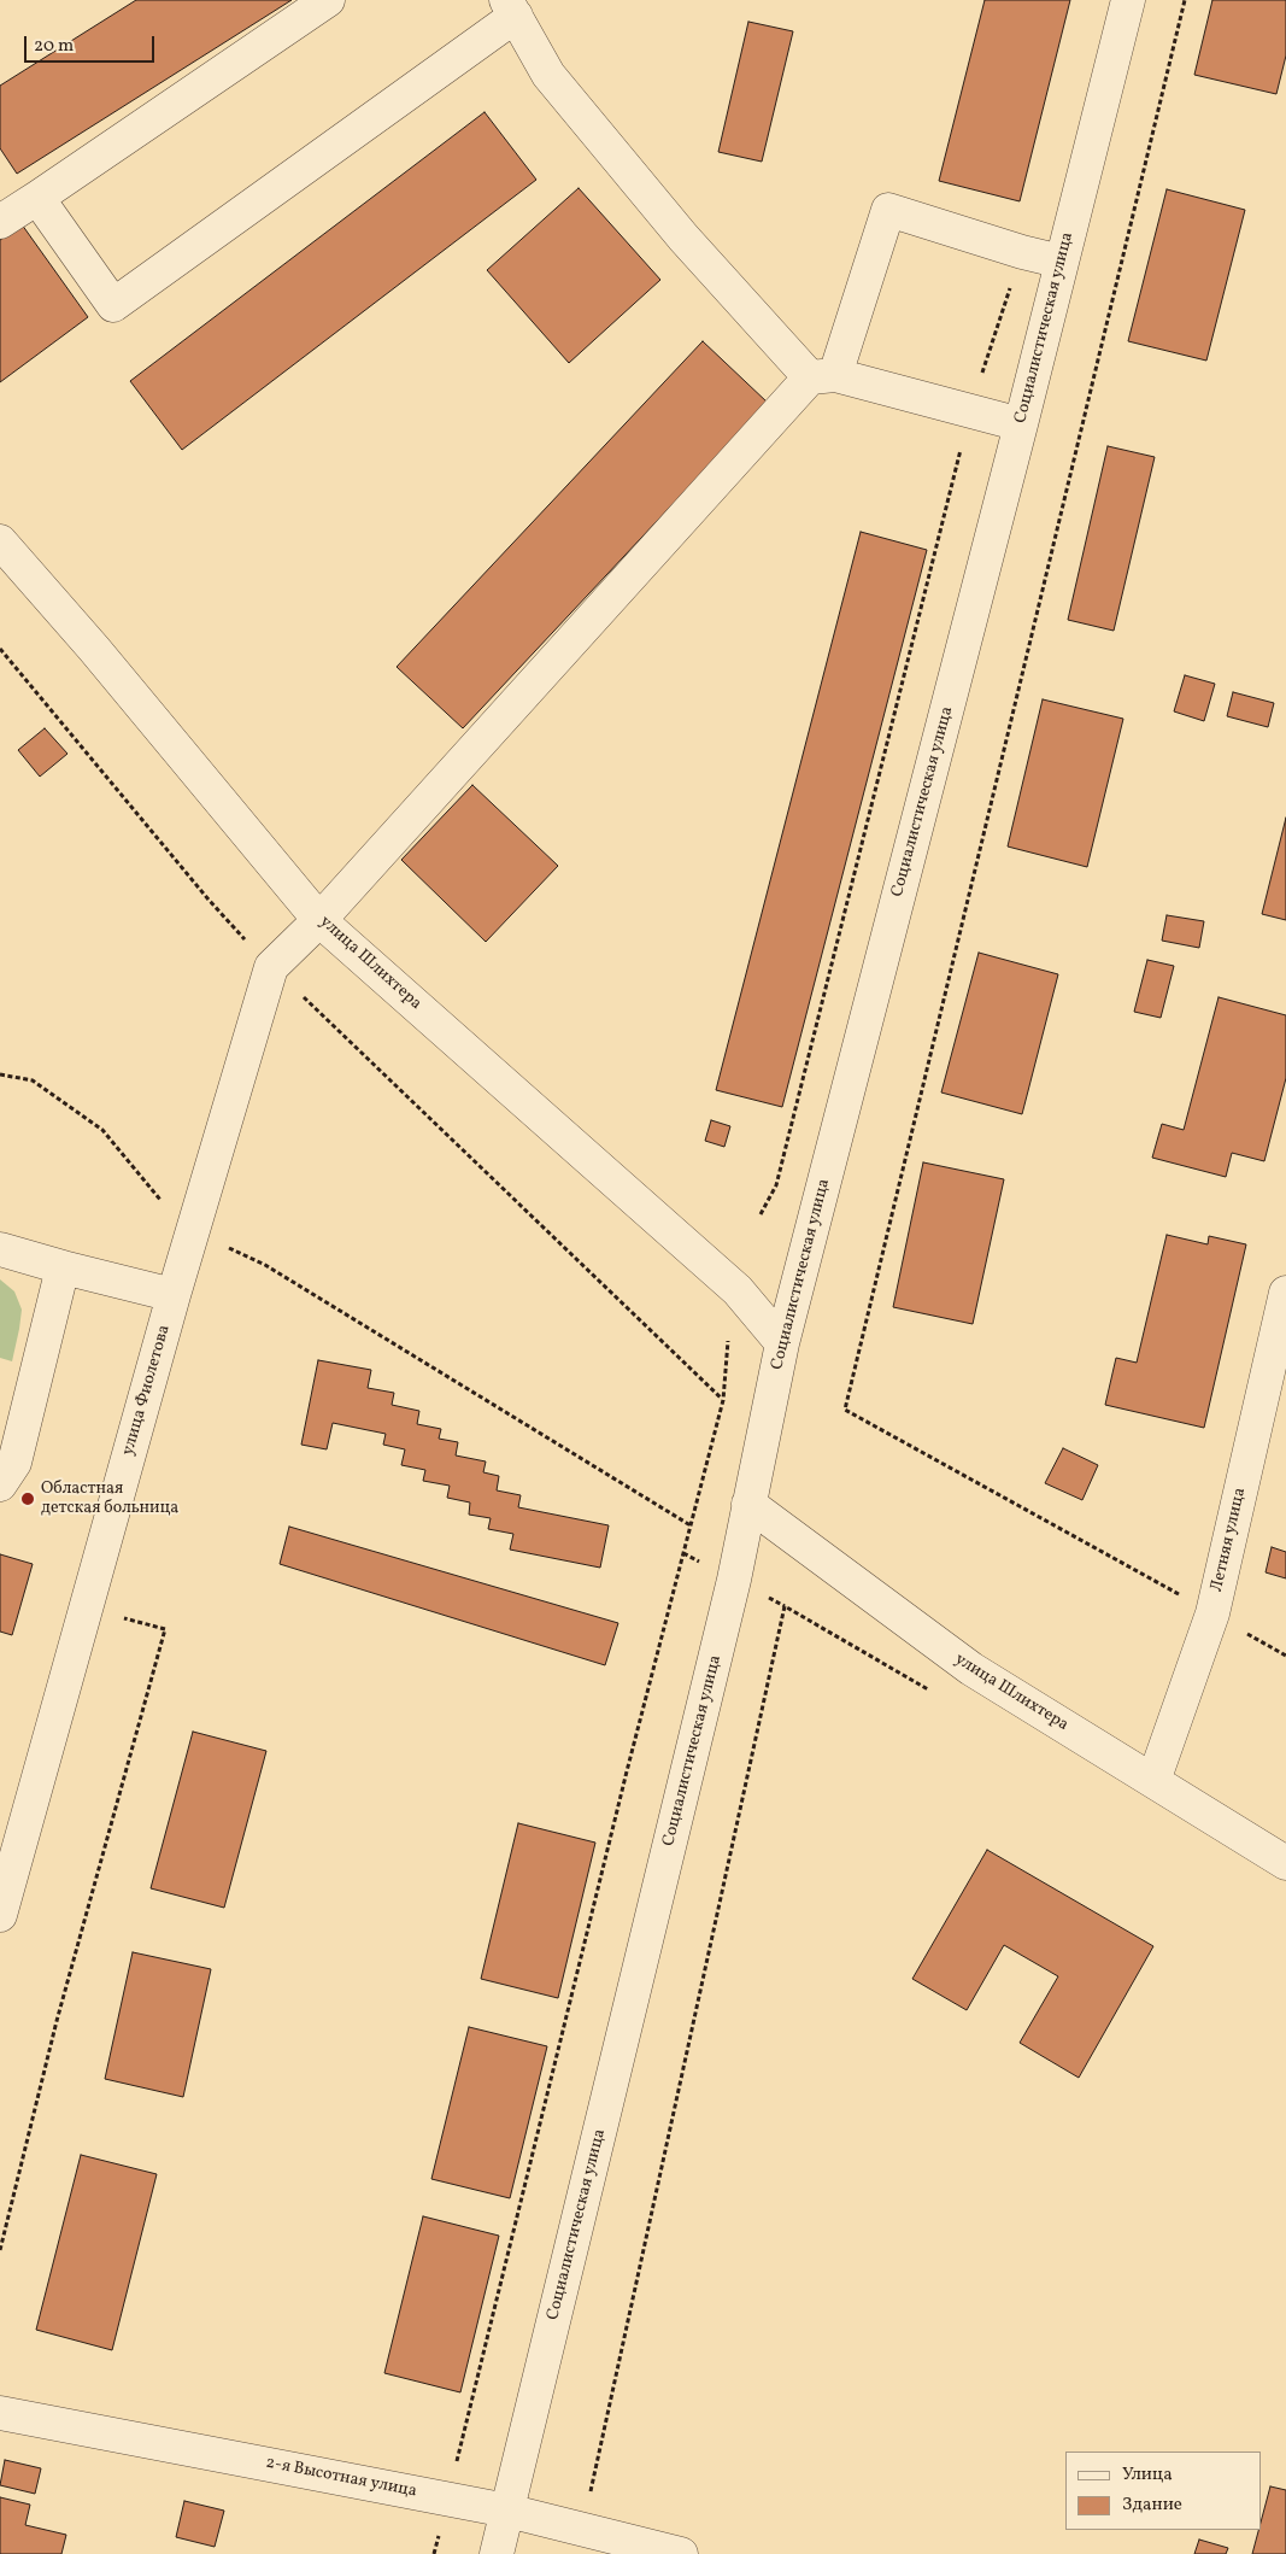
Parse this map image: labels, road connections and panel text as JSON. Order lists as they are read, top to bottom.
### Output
{
  "streets": {
    "street": [
      "Социалистическая улица",
      "улица Шлихтера",
      "улица Фиолетова",
      "Летняя улица",
      "2-я Высотная улица"
    ]
  },
  "crossings": [
    ["Социалистическая улица", "улица Шлихтера"],
    ["Социалистическая улица", "2-я Высотная улица"],
    ["улица Шлихтера", "улица Фиолетова"],
    ["улица Шлихтера", "Летняя улица"]
  ],
  "places": ["Областная детская больница"],
  "legend": ["Улица", "Здание"],
  "scale_bar": "20 m"
}
